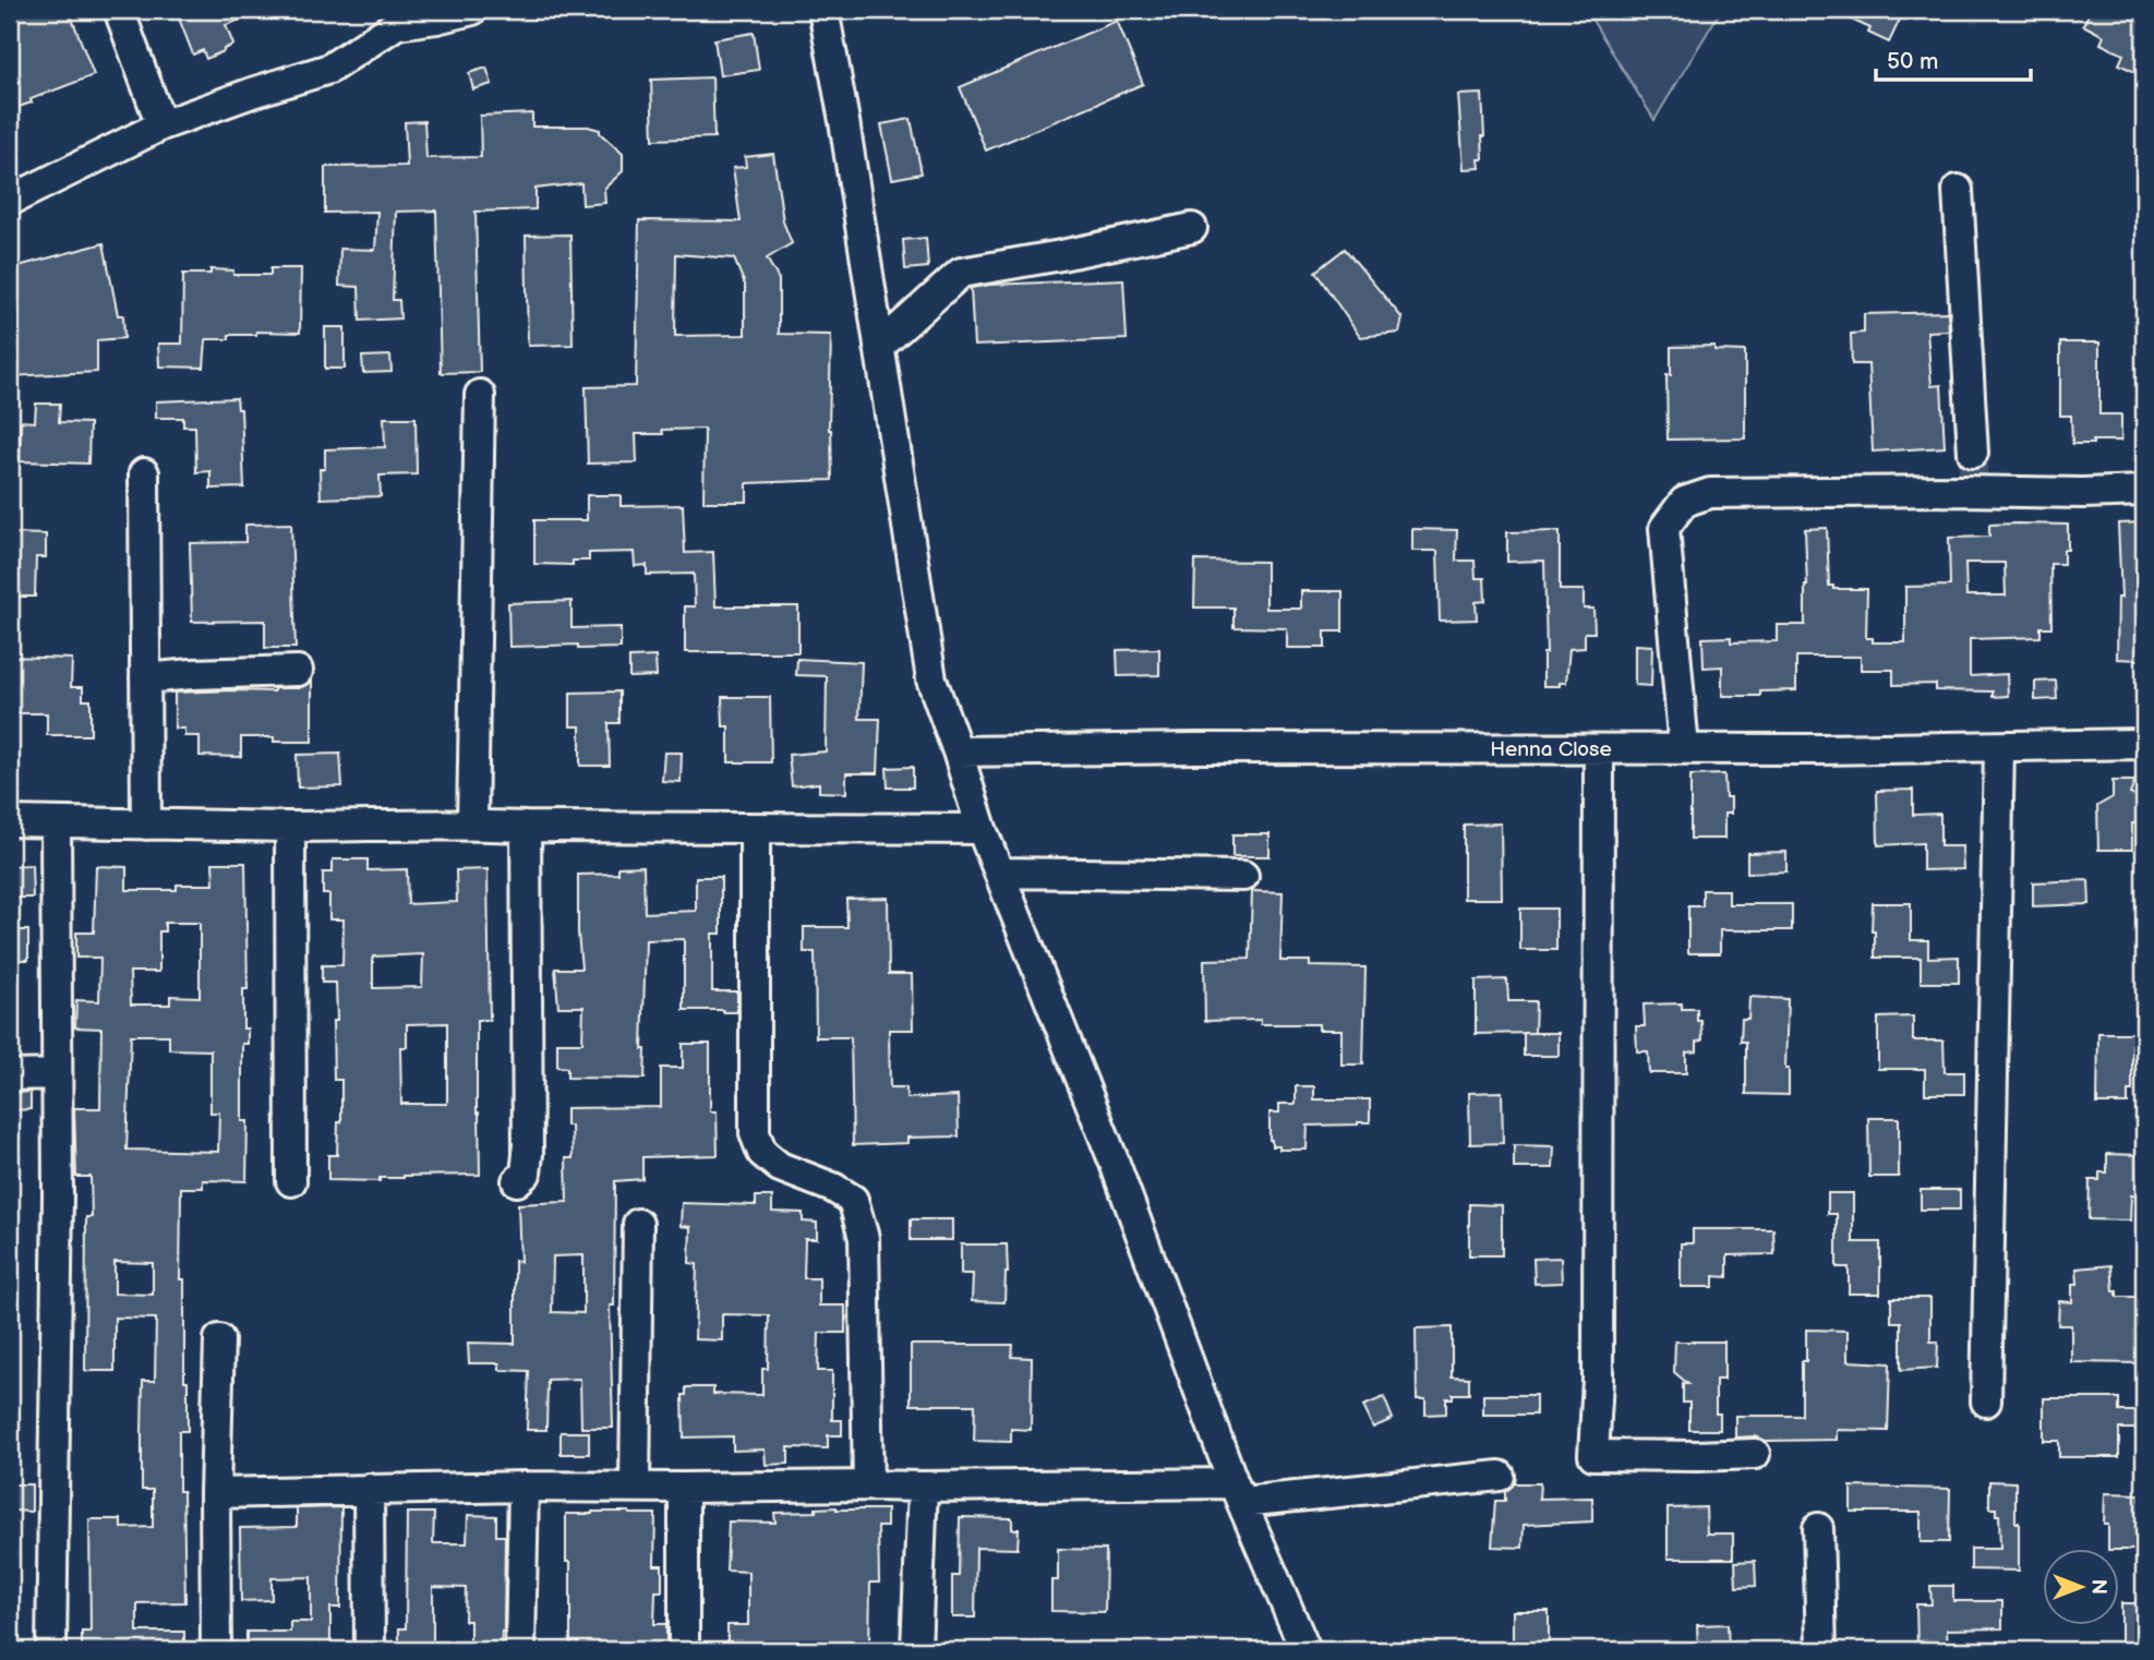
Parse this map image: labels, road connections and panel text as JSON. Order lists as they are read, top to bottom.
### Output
{
  "streets": {
    "street": ["Henna Close"]
  },
  "scale_bar": "50 m",
  "north": "right"
}
